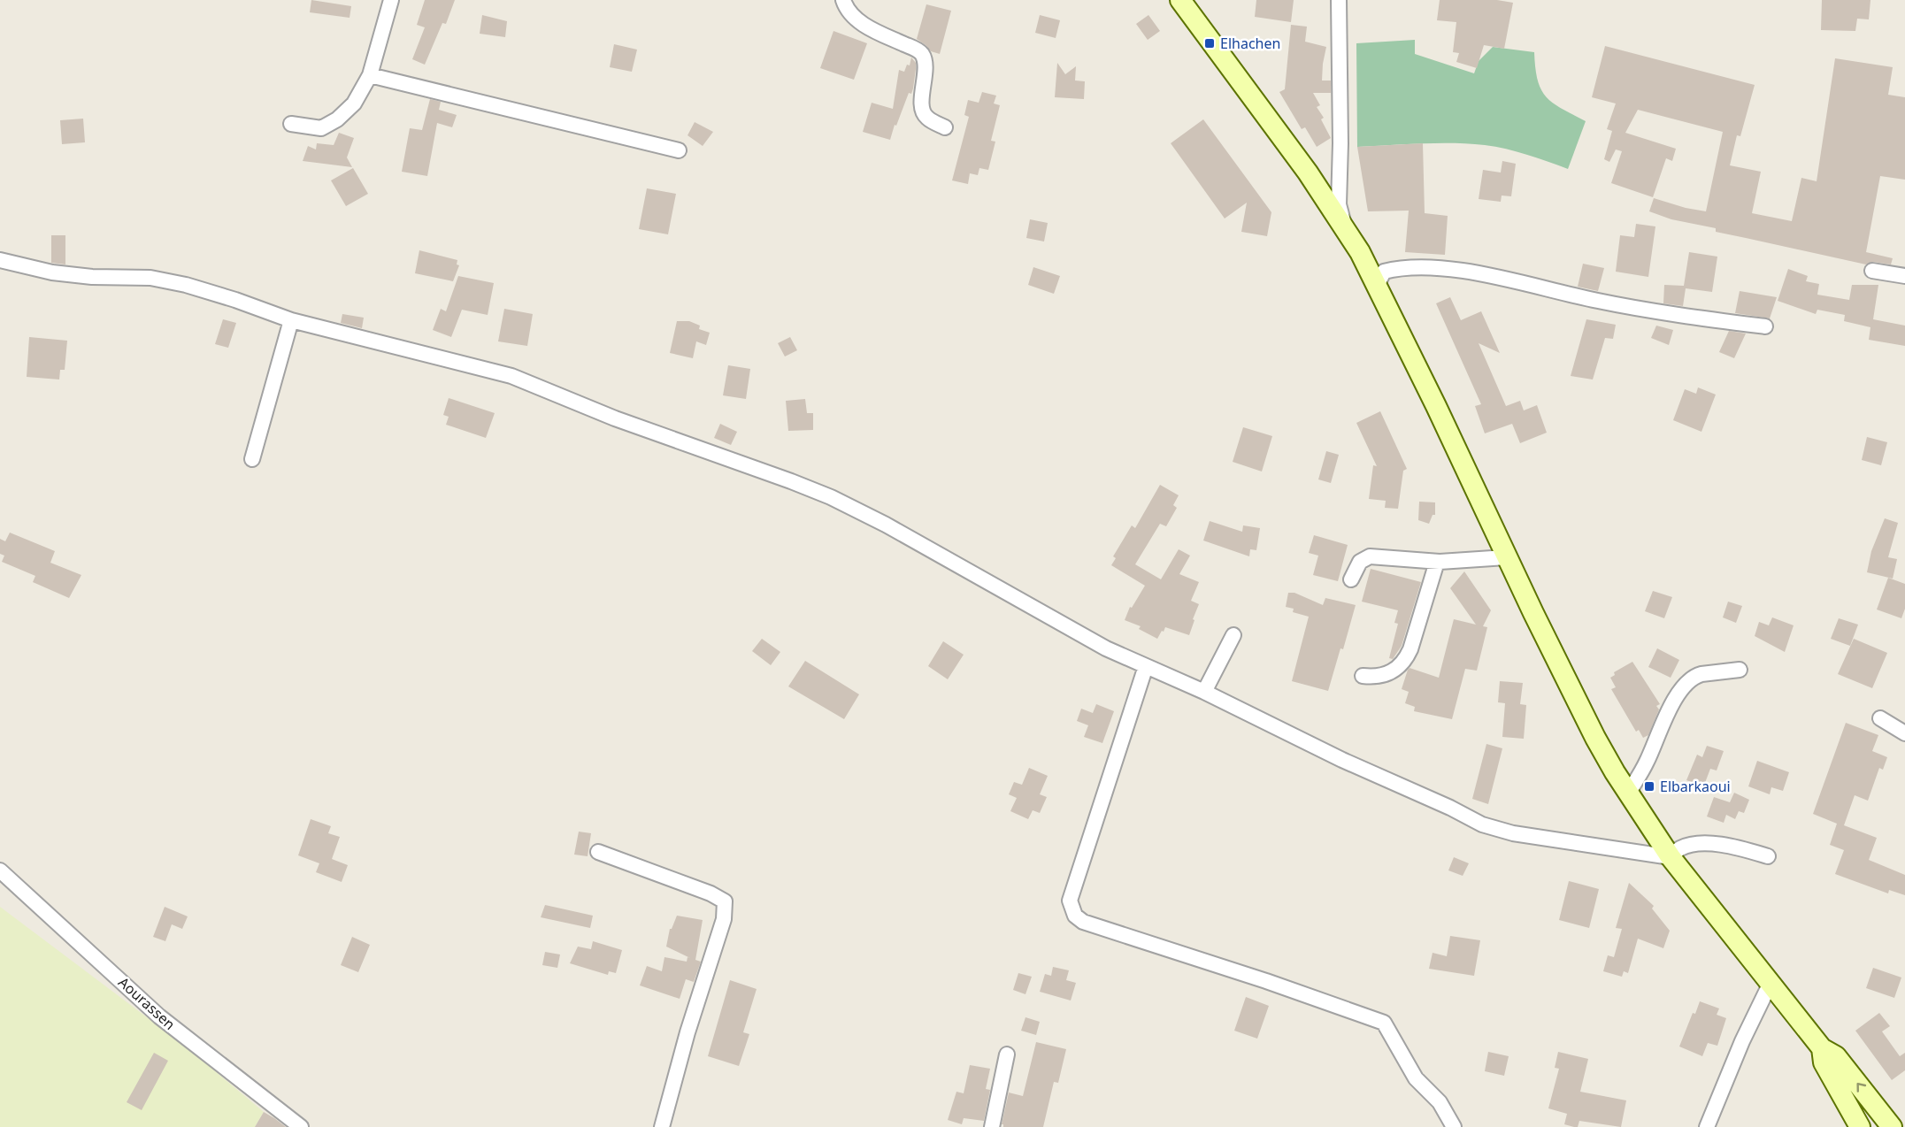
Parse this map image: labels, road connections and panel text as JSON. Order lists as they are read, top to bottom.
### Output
{
  "streets": {
    "street": ["Aourassen"]
  },
  "places": {
    "transit": ["Elhachen", "Elbarkaoui"]
  }
}
